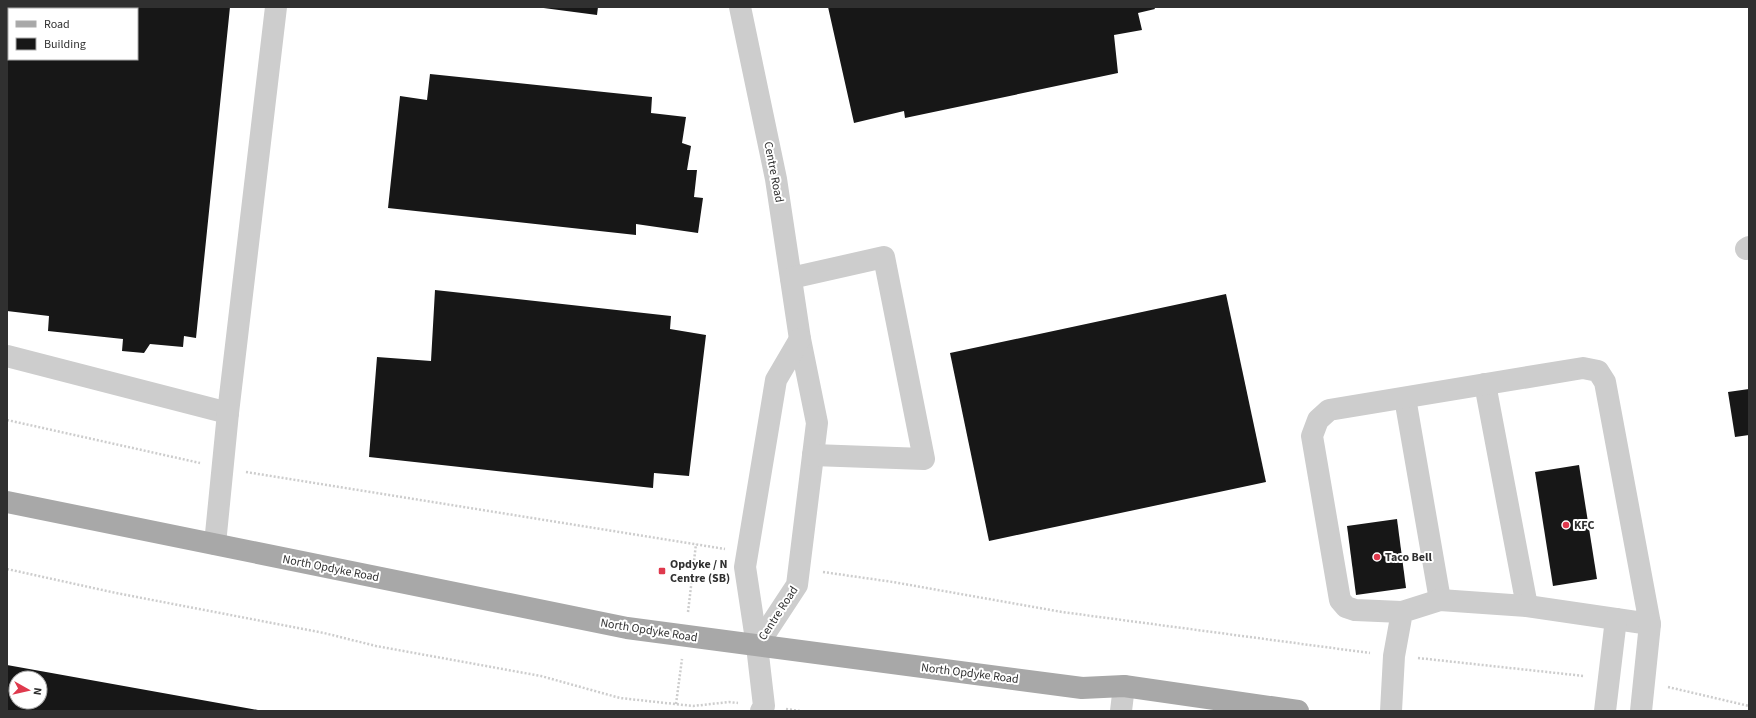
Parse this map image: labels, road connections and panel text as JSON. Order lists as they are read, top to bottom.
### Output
{
  "streets": {
    "main road": ["North Opdyke Road"],
    "street": ["Centre Road"]
  },
  "crossings": [
    ["Centre Road", "North Opdyke Road"]
  ],
  "places": {
    "other": ["KFC", "Taco Bell"],
    "transit": ["Opdyke / N Centre (SB)"]
  },
  "legend": ["Road", "Building"],
  "north": "right"
}
